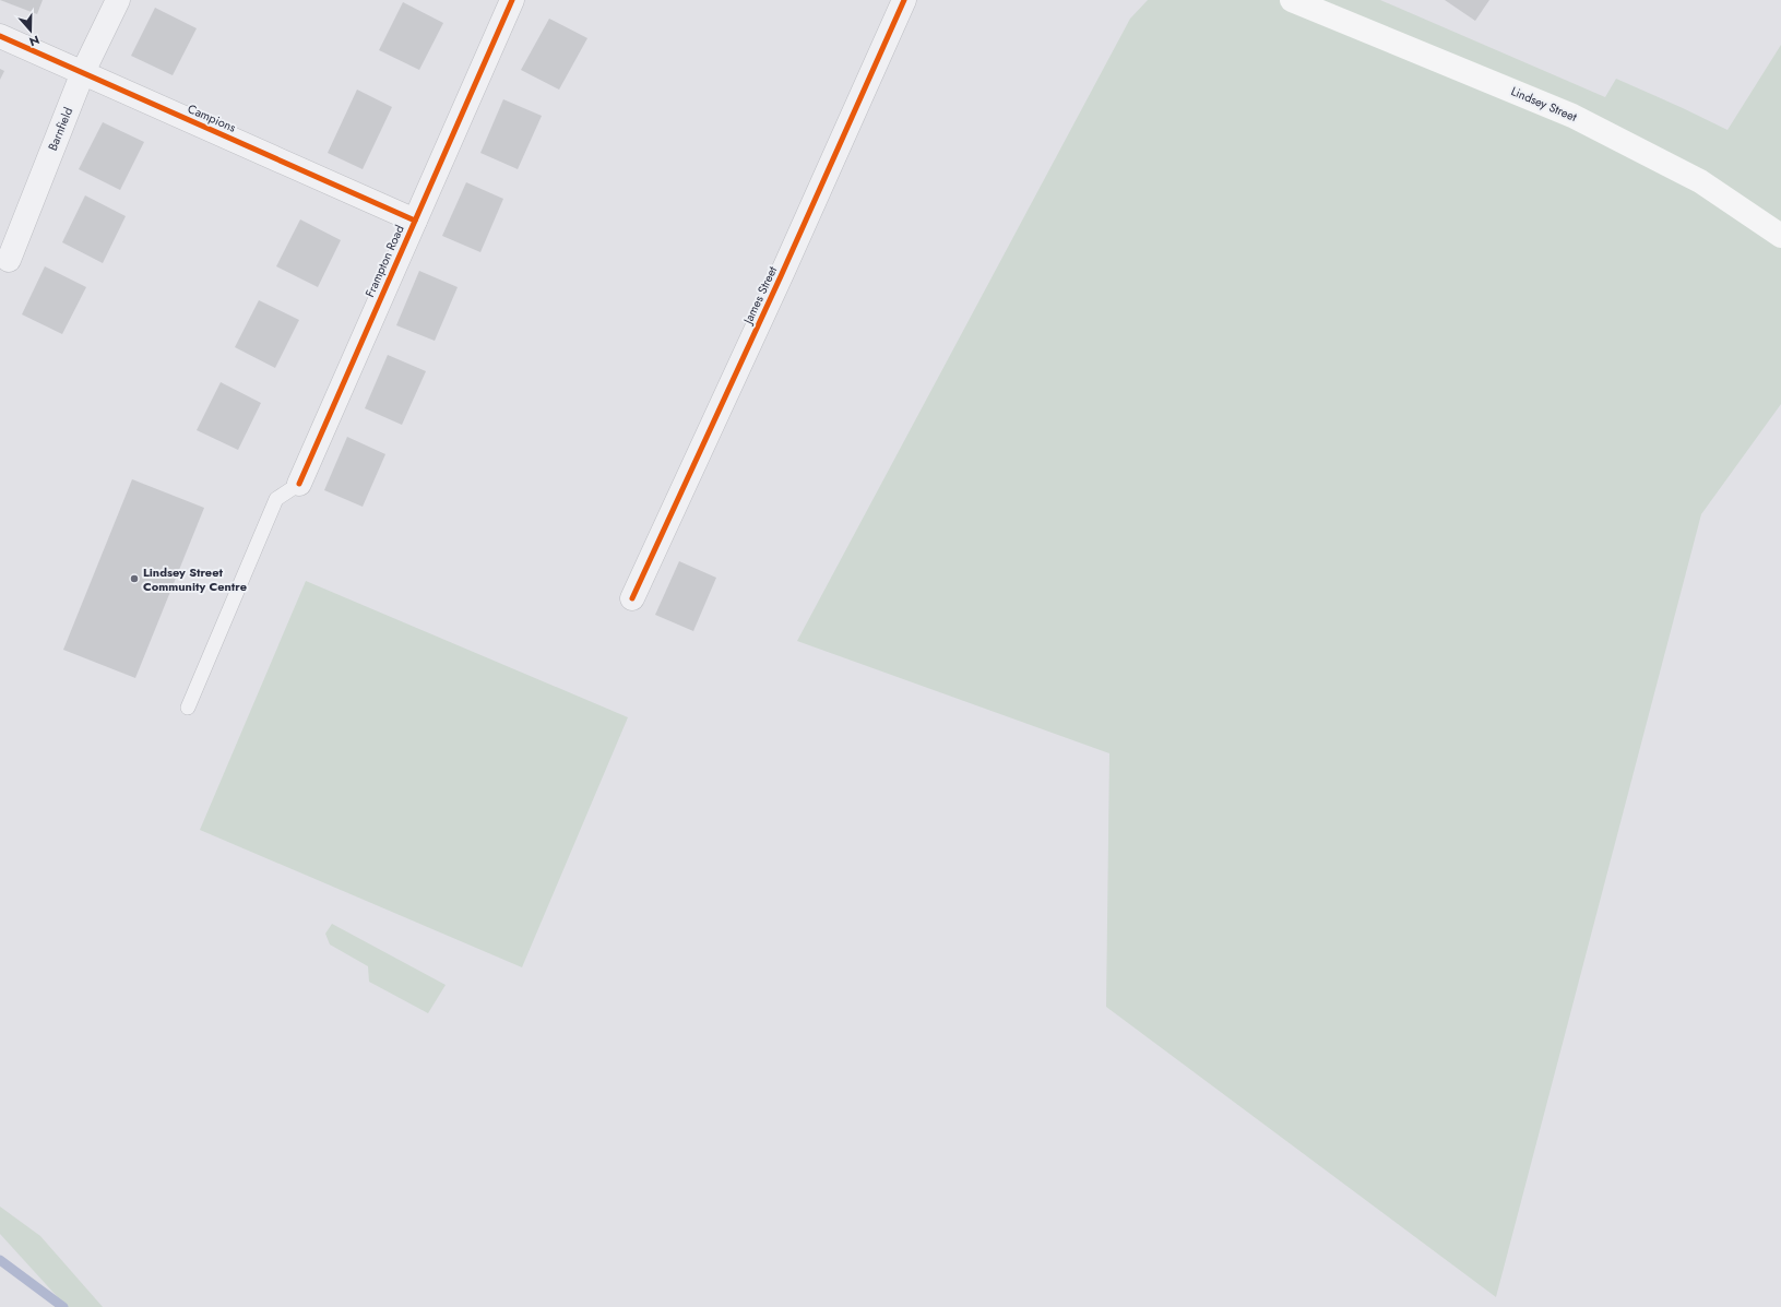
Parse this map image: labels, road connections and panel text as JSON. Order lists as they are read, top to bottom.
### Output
{
  "streets": {
    "main road": ["Lindsey Street"],
    "street": [
      "Campions",
      "Barnfield",
      "Frampton Road",
      "James Street"
    ]
  },
  "crossings": [
    ["Campions", "Barnfield"],
    ["Campions", "Frampton Road"]
  ],
  "places": ["Lindsey Street Community Centre"],
  "north": "bottom"
}
